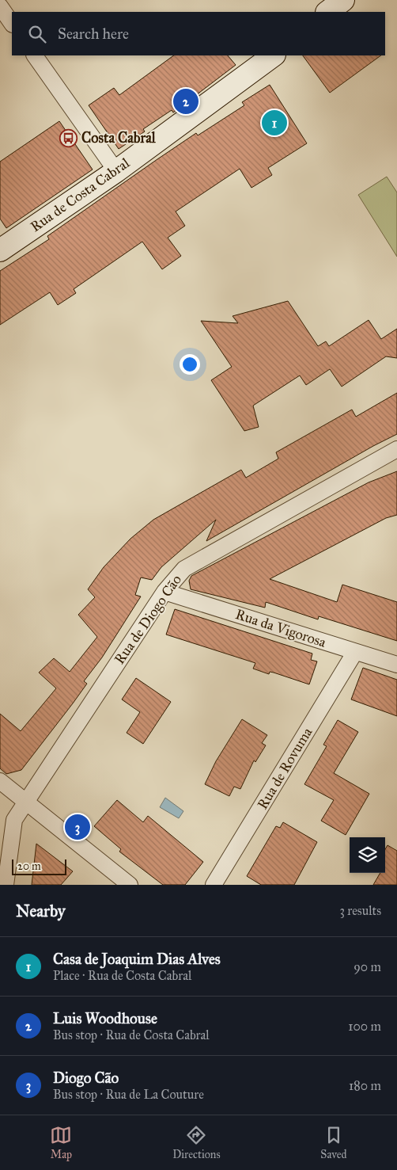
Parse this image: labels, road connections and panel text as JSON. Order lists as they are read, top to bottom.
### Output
{
  "streets": {
    "main road": ["Rua de Costa Cabral"],
    "street": ["Rua de Diogo Cão", "Rua da Vigorosa", "Rua de Rovuma"]
  },
  "crossings": [
    ["Rua de Diogo Cão", "Rua da Vigorosa"],
    ["Rua da Vigorosa", "Rua de Rovuma"]
  ],
  "places": {
    "bus stop": ["Costa Cabral"]
  },
  "scale_bar": "20 m",
  "page": {
    "search": "Search here",
    "pins": ["2", "1", "3"],
    "scale": "20 m",
    "heading": ["Nearby", "3 results"],
    "list": [
      {
        "mark": "1",
        "name": "Casa de Joaquim Dias Alves",
        "note": "Place · Rua de Costa Cabral",
        "value": "90 m"
      },
      {
        "mark": "2",
        "name": "Luis Woodhouse",
        "note": "Bus stop · Rua de Costa Cabral",
        "value": "100 m"
      },
      {
        "mark": "3",
        "name": "Diogo Cão",
        "note": "Bus stop · Rua de La Couture",
        "value": "180 m"
      }
    ],
    "nav": ["Map", "Directions", "Saved"]
  }
}
